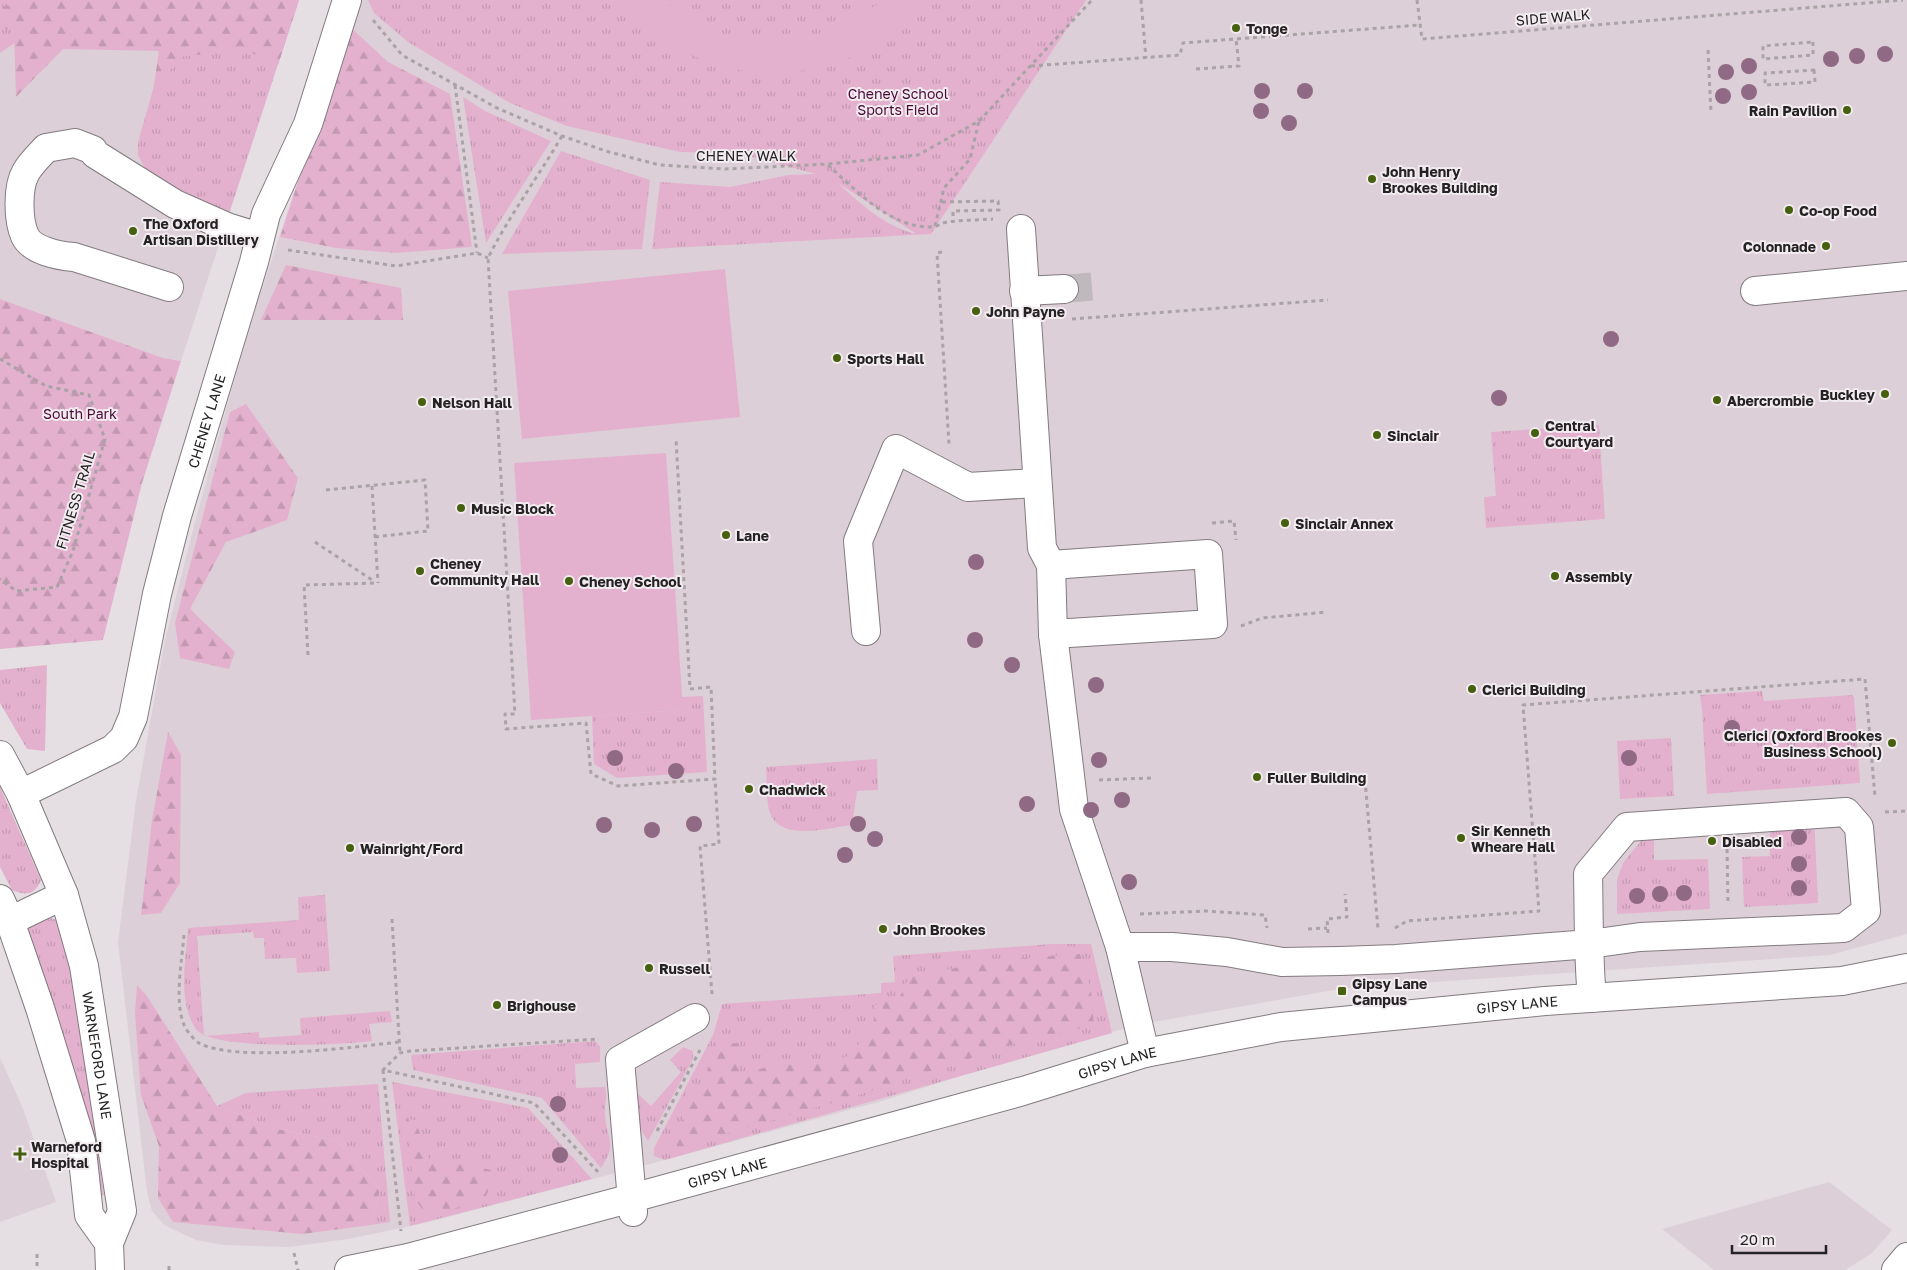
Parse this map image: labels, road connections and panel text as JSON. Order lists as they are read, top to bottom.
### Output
{
  "streets": {
    "street": ["CHENEY LANE", "GIPSY LANE", "WARNEFORD LANE"],
    "path": ["SIDE WALK", "CHENEY WALK", "FITNESS TRAIL"]
  },
  "crossings": [
    ["CHENEY LANE", "WARNEFORD LANE"]
  ],
  "parks": ["Cheney School Sports Field", "South Park"],
  "places": {
    "other": [
      "Tonge",
      "Rain Pavilion",
      "John Henry Brookes Building",
      "Co-op Food",
      "The Oxford Artisan Distillery",
      "Colonnade",
      "John Payne",
      "Sports Hall",
      "Buckley",
      "Abercrombie",
      "Nelson Hall",
      "Central Courtyard",
      "Sinclair",
      "Music Block",
      "Sinclair Annex",
      "Lane",
      "Cheney Community Hall",
      "Assembly",
      "Cheney School",
      "Clerici Building",
      "Clerici (Oxford Brookes Business School)",
      "Fuller Building",
      "Chadwick",
      "Sir Kenneth Wheare Hall",
      "Disabled",
      "Wainright/Ford",
      "John Brookes",
      "Russell",
      "Brighouse"
    ],
    "transit": ["Gipsy Lane Campus"],
    "health": ["Warneford Hospital"]
  },
  "scale_bar": "20 m"
}
